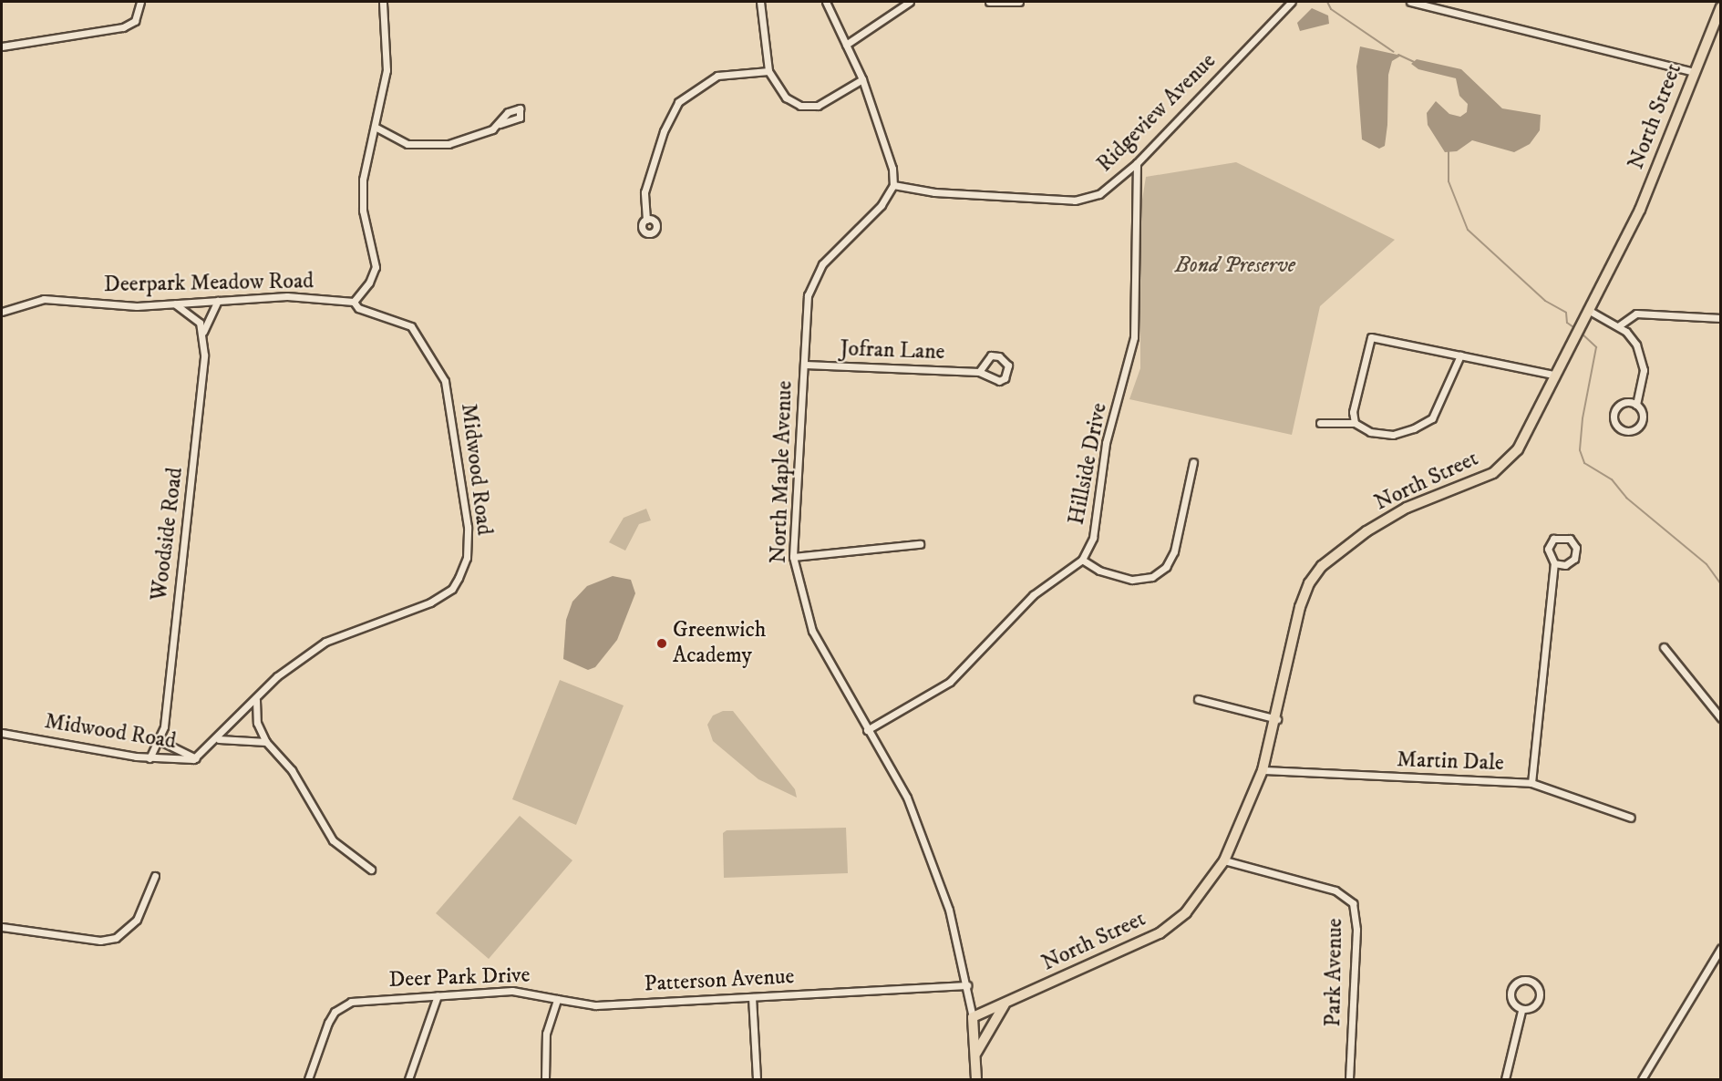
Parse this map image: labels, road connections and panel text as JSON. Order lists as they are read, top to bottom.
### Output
{
  "streets": {
    "main road": ["North Street"],
    "street": [
      "Ridgeview Avenue",
      "Deerpark Meadow Road",
      "Jofran Lane",
      "Hillside Drive",
      "Midwood Road",
      "North Maple Avenue",
      "Woodside Road",
      "Martin Dale",
      "Park Avenue",
      "Deer Park Drive",
      "Patterson Avenue"
    ]
  },
  "crossings": [
    ["Ridgeview Avenue", "Hillside Drive"],
    ["Ridgeview Avenue", "North Maple Avenue"],
    ["North Street", "North Maple Avenue"],
    ["North Street", "Martin Dale"],
    ["North Street", "Park Avenue"],
    ["Deerpark Meadow Road", "Midwood Road"],
    ["Deerpark Meadow Road", "Woodside Road"],
    ["Jofran Lane", "North Maple Avenue"],
    ["Hillside Drive", "North Maple Avenue"],
    ["Midwood Road", "Woodside Road"],
    ["North Maple Avenue", "Patterson Avenue"],
    ["Deer Park Drive", "Patterson Avenue"]
  ],
  "parks": ["Bond Preserve"],
  "places": ["Greenwich Academy"]
}
